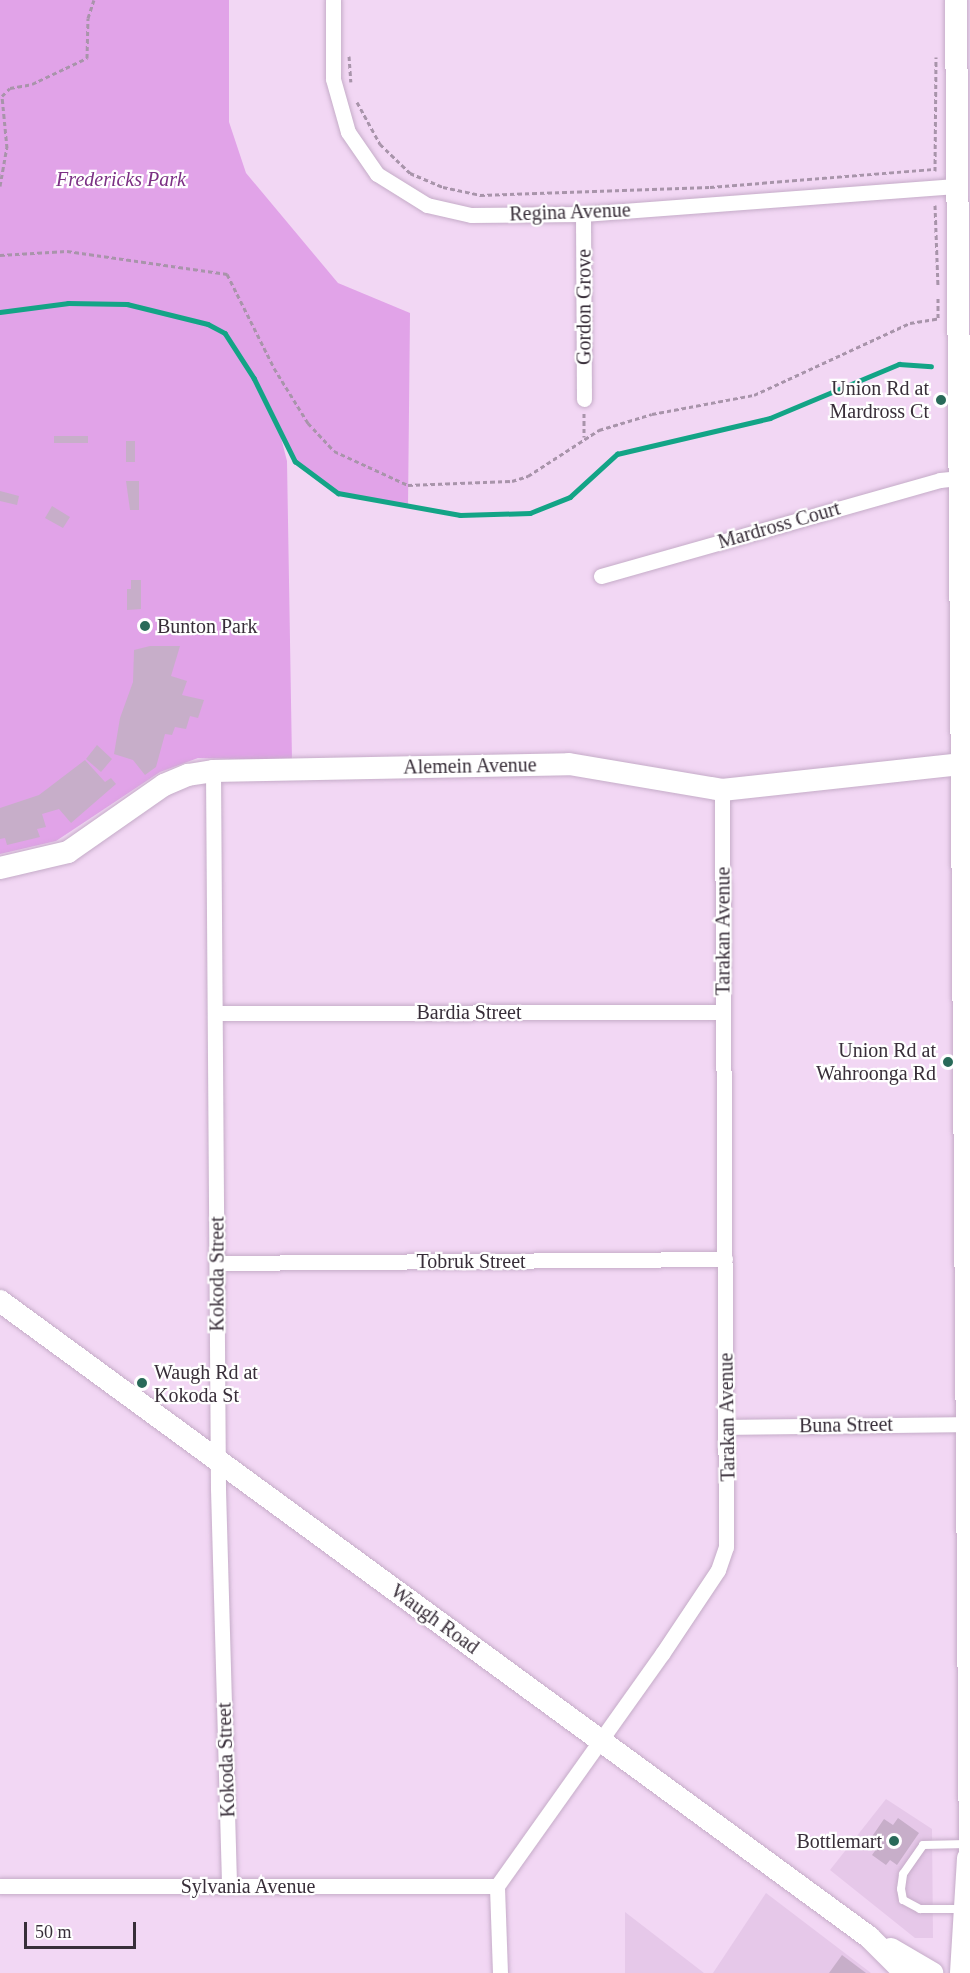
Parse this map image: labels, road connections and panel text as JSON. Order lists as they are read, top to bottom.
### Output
{
  "streets": {
    "main road": ["Alemein Avenue", "Waugh Road"],
    "street": [
      "Regina Avenue",
      "Gordon Grove",
      "Mardross Court",
      "Tarakan Avenue",
      "Bardia Street",
      "Tobruk Street",
      "Kokoda Street",
      "Buna Street",
      "Sylvania Avenue"
    ]
  },
  "crossings": [
    ["Regina Avenue", "Gordon Grove"],
    ["Alemein Avenue", "Tarakan Avenue"],
    ["Alemein Avenue", "Kokoda Street"],
    ["Tarakan Avenue", "Bardia Street"],
    ["Tarakan Avenue", "Tobruk Street"],
    ["Tarakan Avenue", "Buna Street"],
    ["Tarakan Avenue", "Waugh Road"],
    ["Tarakan Avenue", "Sylvania Avenue"],
    ["Bardia Street", "Kokoda Street"],
    ["Tobruk Street", "Kokoda Street"],
    ["Kokoda Street", "Waugh Road"],
    ["Kokoda Street", "Sylvania Avenue"]
  ],
  "parks": ["Fredericks Park"],
  "places": [
    "Union Rd at Mardross Ct",
    "Bunton Park",
    "Union Rd at Wahroonga Rd",
    "Waugh Rd at Kokoda St",
    "Bottlemart"
  ],
  "scale_bar": "50 m"
}
